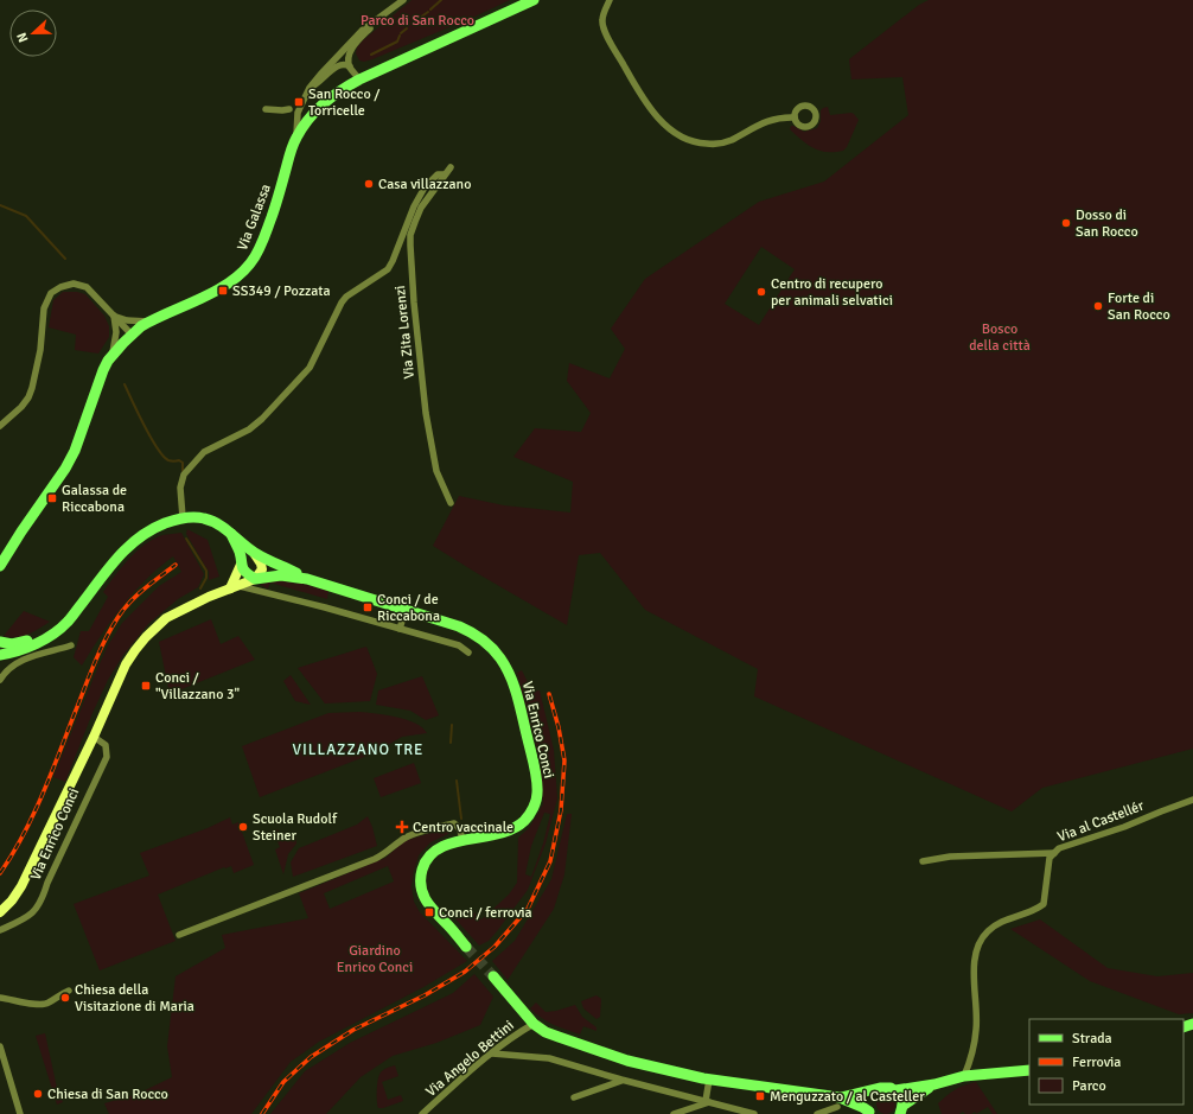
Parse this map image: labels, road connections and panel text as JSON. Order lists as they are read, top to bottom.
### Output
{
  "streets": {
    "main road": ["Via Galassa", "Via Enrico Conci"],
    "street": ["Via Zita Lorenzi", "Via al Castellér", "Via Angelo Bettini"]
  },
  "districts": ["VILLAZZANO TRE"],
  "parks": ["Parco di San Rocco", "Bosco della città", "Giardino Enrico Conci"],
  "places": {
    "transit": [
      "San Rocco / Torricelle",
      "SS349 / Pozzata",
      "Galassa de Riccabona",
      "Conci / de Riccabona",
      "Conci / \"Villazzano 3\"",
      "Conci / ferrovia",
      "Menguzzato / al Casteller"
    ],
    "other": [
      "Casa villazzano",
      "Dosso di San Rocco",
      "Centro di recupero per animali selvatici",
      "Forte di San Rocco",
      "Scuola Rudolf Steiner",
      "Chiesa della Visitazione di Maria",
      "Chiesa di San Rocco"
    ],
    "health": ["Centro vaccinale"]
  },
  "legend": ["Strada", "Ferrovia", "Parco"],
  "north": "left"
}
